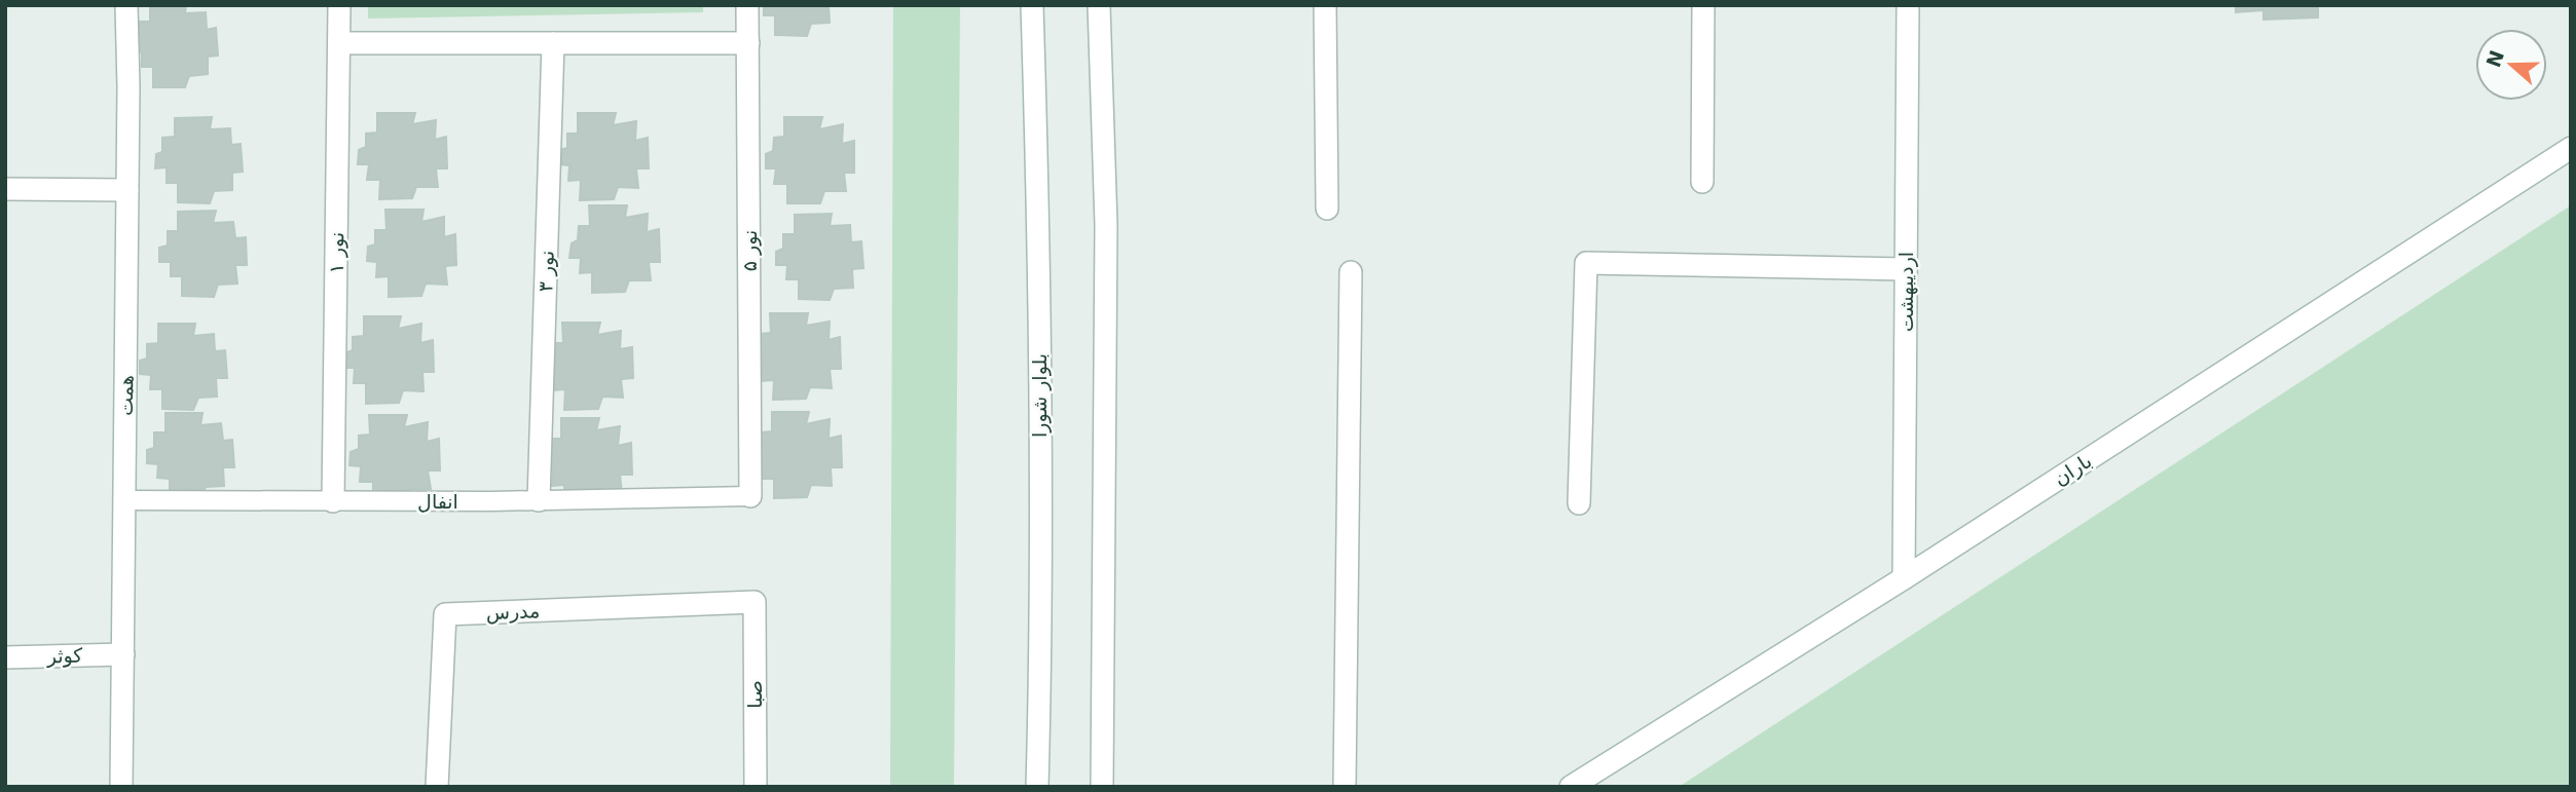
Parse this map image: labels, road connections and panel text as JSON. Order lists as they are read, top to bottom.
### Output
{
  "streets": {
    "street": [
      "نور ۵",
      "نور ۱",
      "نور ۳",
      "اردیبهشت",
      "همت",
      "بلوار شورا",
      "باران",
      "مدرس",
      "کوثر",
      "صبا"
    ],
    "lane": ["انفال"]
  },
  "crossings": [
    ["نور ۵", "انفال"],
    ["نور ۱", "انفال"],
    ["نور ۳", "انفال"],
    ["اردیبهشت", "باران"],
    ["همت", "انفال"],
    ["همت", "کوثر"],
    ["مدرس", "صبا"]
  ],
  "north": "left"
}
